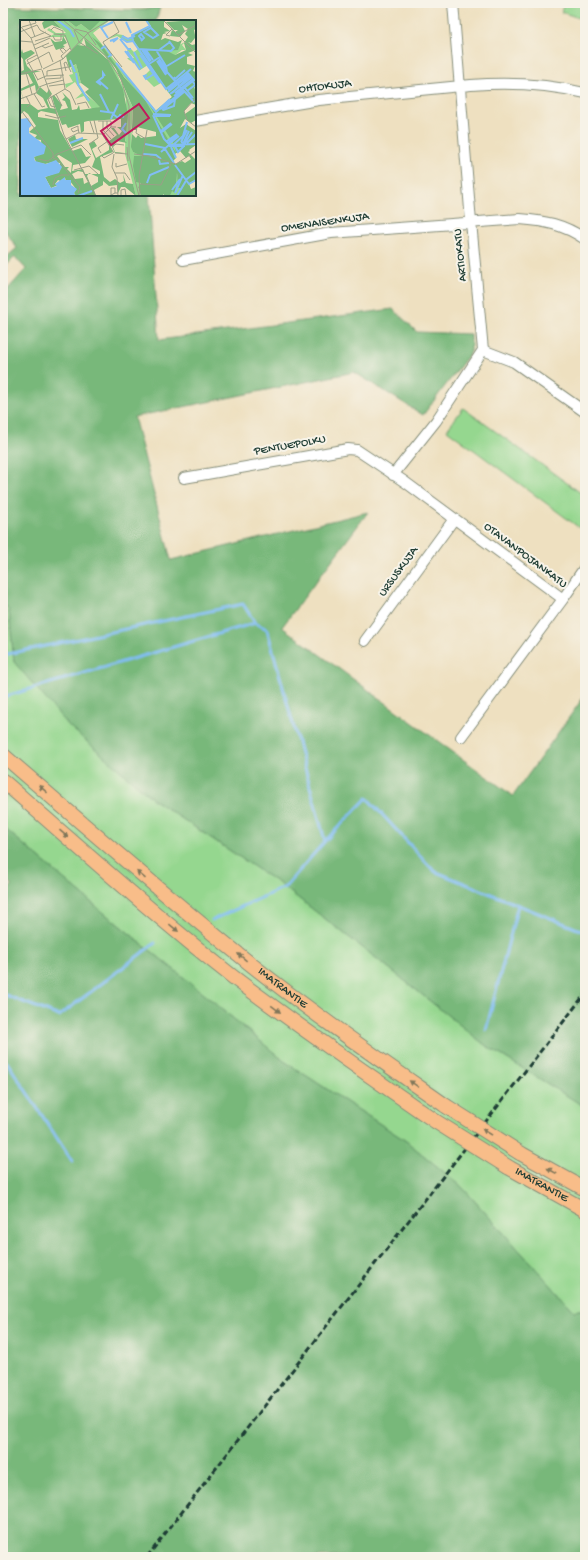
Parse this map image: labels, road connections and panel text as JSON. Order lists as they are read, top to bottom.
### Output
{
  "streets": {
    "highway": ["IMATRANTIE"],
    "street": [
      "OHTOKUJA",
      "OMENAISENKUJA",
      "ARTIOKATU",
      "PENTUEPOLKU",
      "OTAVANPOJANKATU",
      "URSUSKUJA"
    ]
  },
  "crossings": [
    ["OHTOKUJA", "ARTIOKATU"],
    ["OMENAISENKUJA", "ARTIOKATU"],
    ["PENTUEPOLKU", "OTAVANPOJANKATU"],
    ["OTAVANPOJANKATU", "URSUSKUJA"]
  ]
}
